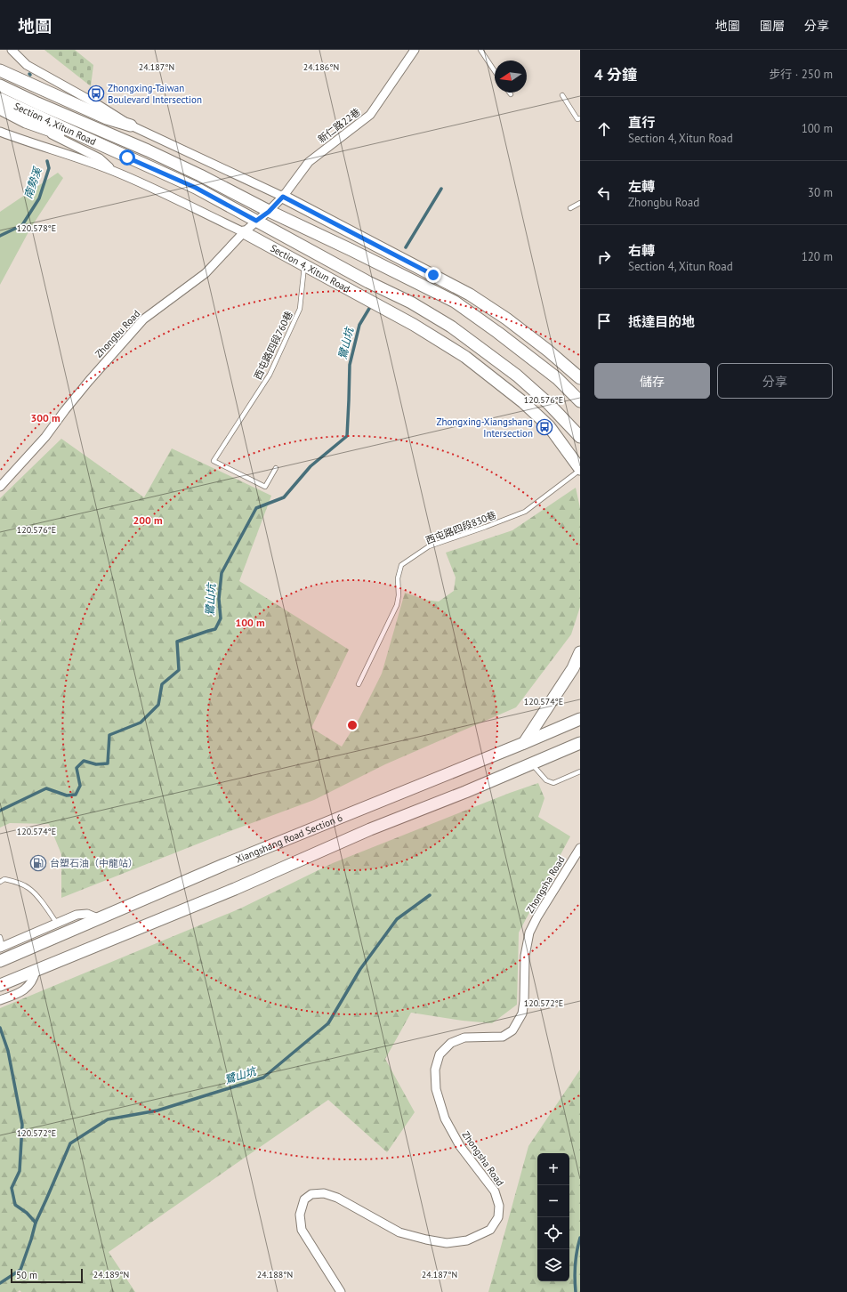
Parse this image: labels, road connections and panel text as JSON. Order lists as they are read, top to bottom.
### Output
{
  "streets": {
    "street": [
      "Section 4, Xitun Road",
      "新仁路22巷",
      "Zhongbu Road",
      "Xiangshang Road Section 6",
      "Zhongsha Road"
    ],
    "lane": ["西屯路四段760巷", "西屯路四段830巷"]
  },
  "crossings": [
    ["Section 4, Xitun Road", "Zhongbu Road"],
    ["Section 4, Xitun Road", "西屯路四段760巷"],
    ["Section 4, Xitun Road", "西屯路四段830巷"],
    ["新仁路22巷", "Zhongbu Road"]
  ],
  "water": ["南勢溪", "鷺山坑"],
  "places": {
    "bus stop": ["Zhongxing-Taiwan Boulevard Intersection", "Zhongxing-Xiangshang Intersection"],
    "fuel station": ["台塑石油（中龍站）"]
  },
  "scale_bar": "50 m",
  "north": "left",
  "page": {
    "header": "地圖",
    "nav": ["地圖", "圖層", "分享"],
    "heading": ["4 分鐘", "步行 · 250 m"],
    "list": [
      ["直行", "Section 4, Xitun Road", "100 m"],
      ["左轉", "Zhongbu Road", "30 m"],
      ["右轉", "Section 4, Xitun Road", "120 m"],
      "抵達目的地"
    ],
    "buttons": ["儲存", "分享"],
    "map_buttons": ["+", "−"],
    "scale": "50 m"
  },
  "coordinates": [
    "24.187°N",
    "24.186°N",
    "120.578°E",
    "120.576°E",
    "120.574°E",
    "120.572°E",
    "24.189°N",
    "24.188°N"
  ],
  "rings": ["300 m", "200 m", "100 m"]
}
